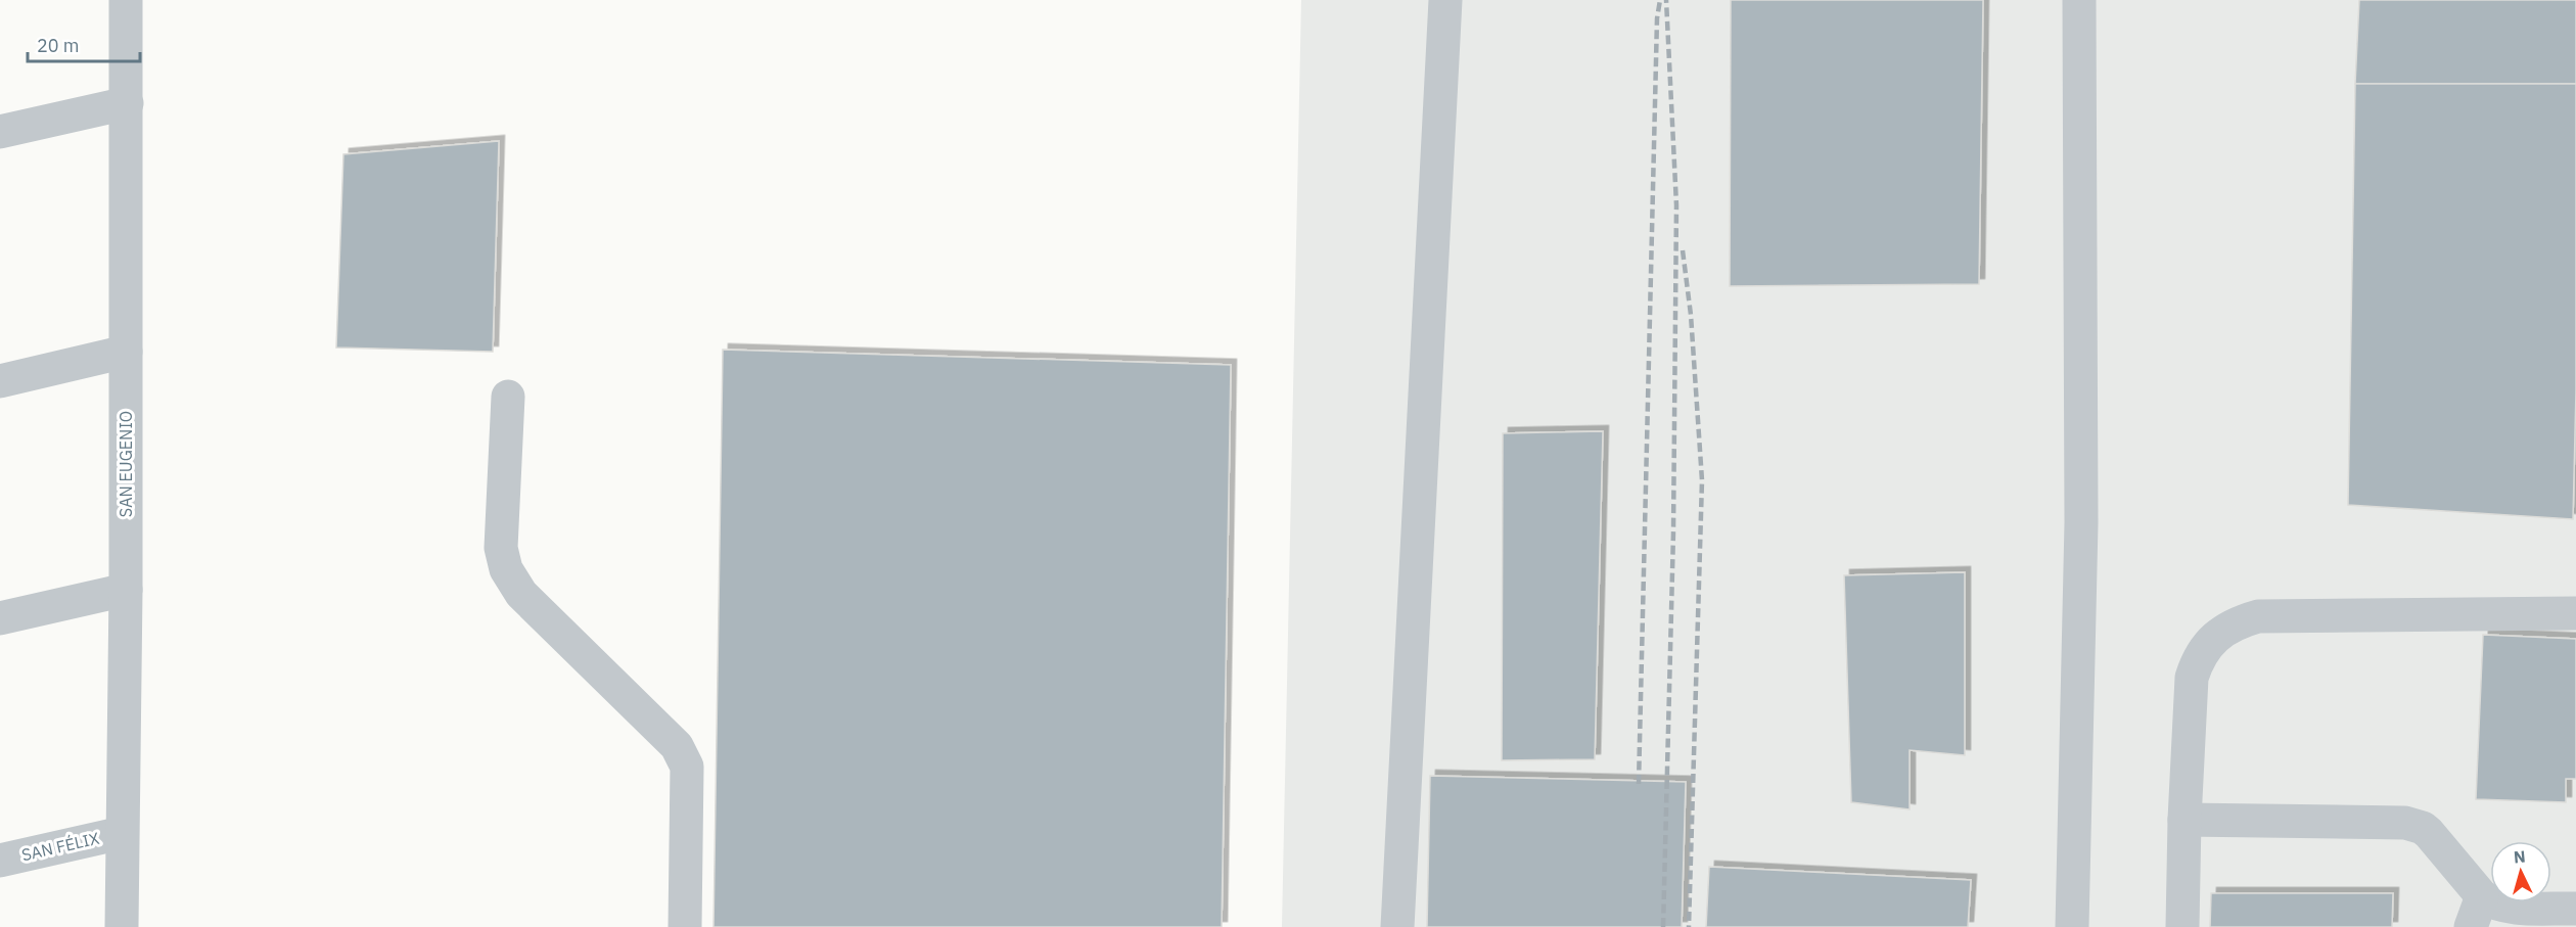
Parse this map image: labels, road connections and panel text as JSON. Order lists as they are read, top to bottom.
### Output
{
  "streets": {
    "street": ["SAN EUGENIO", "SAN FÉLIX"]
  },
  "crossings": [
    ["SAN EUGENIO", "SAN FÉLIX"]
  ],
  "scale_bar": "20 m",
  "north": "top"
}
